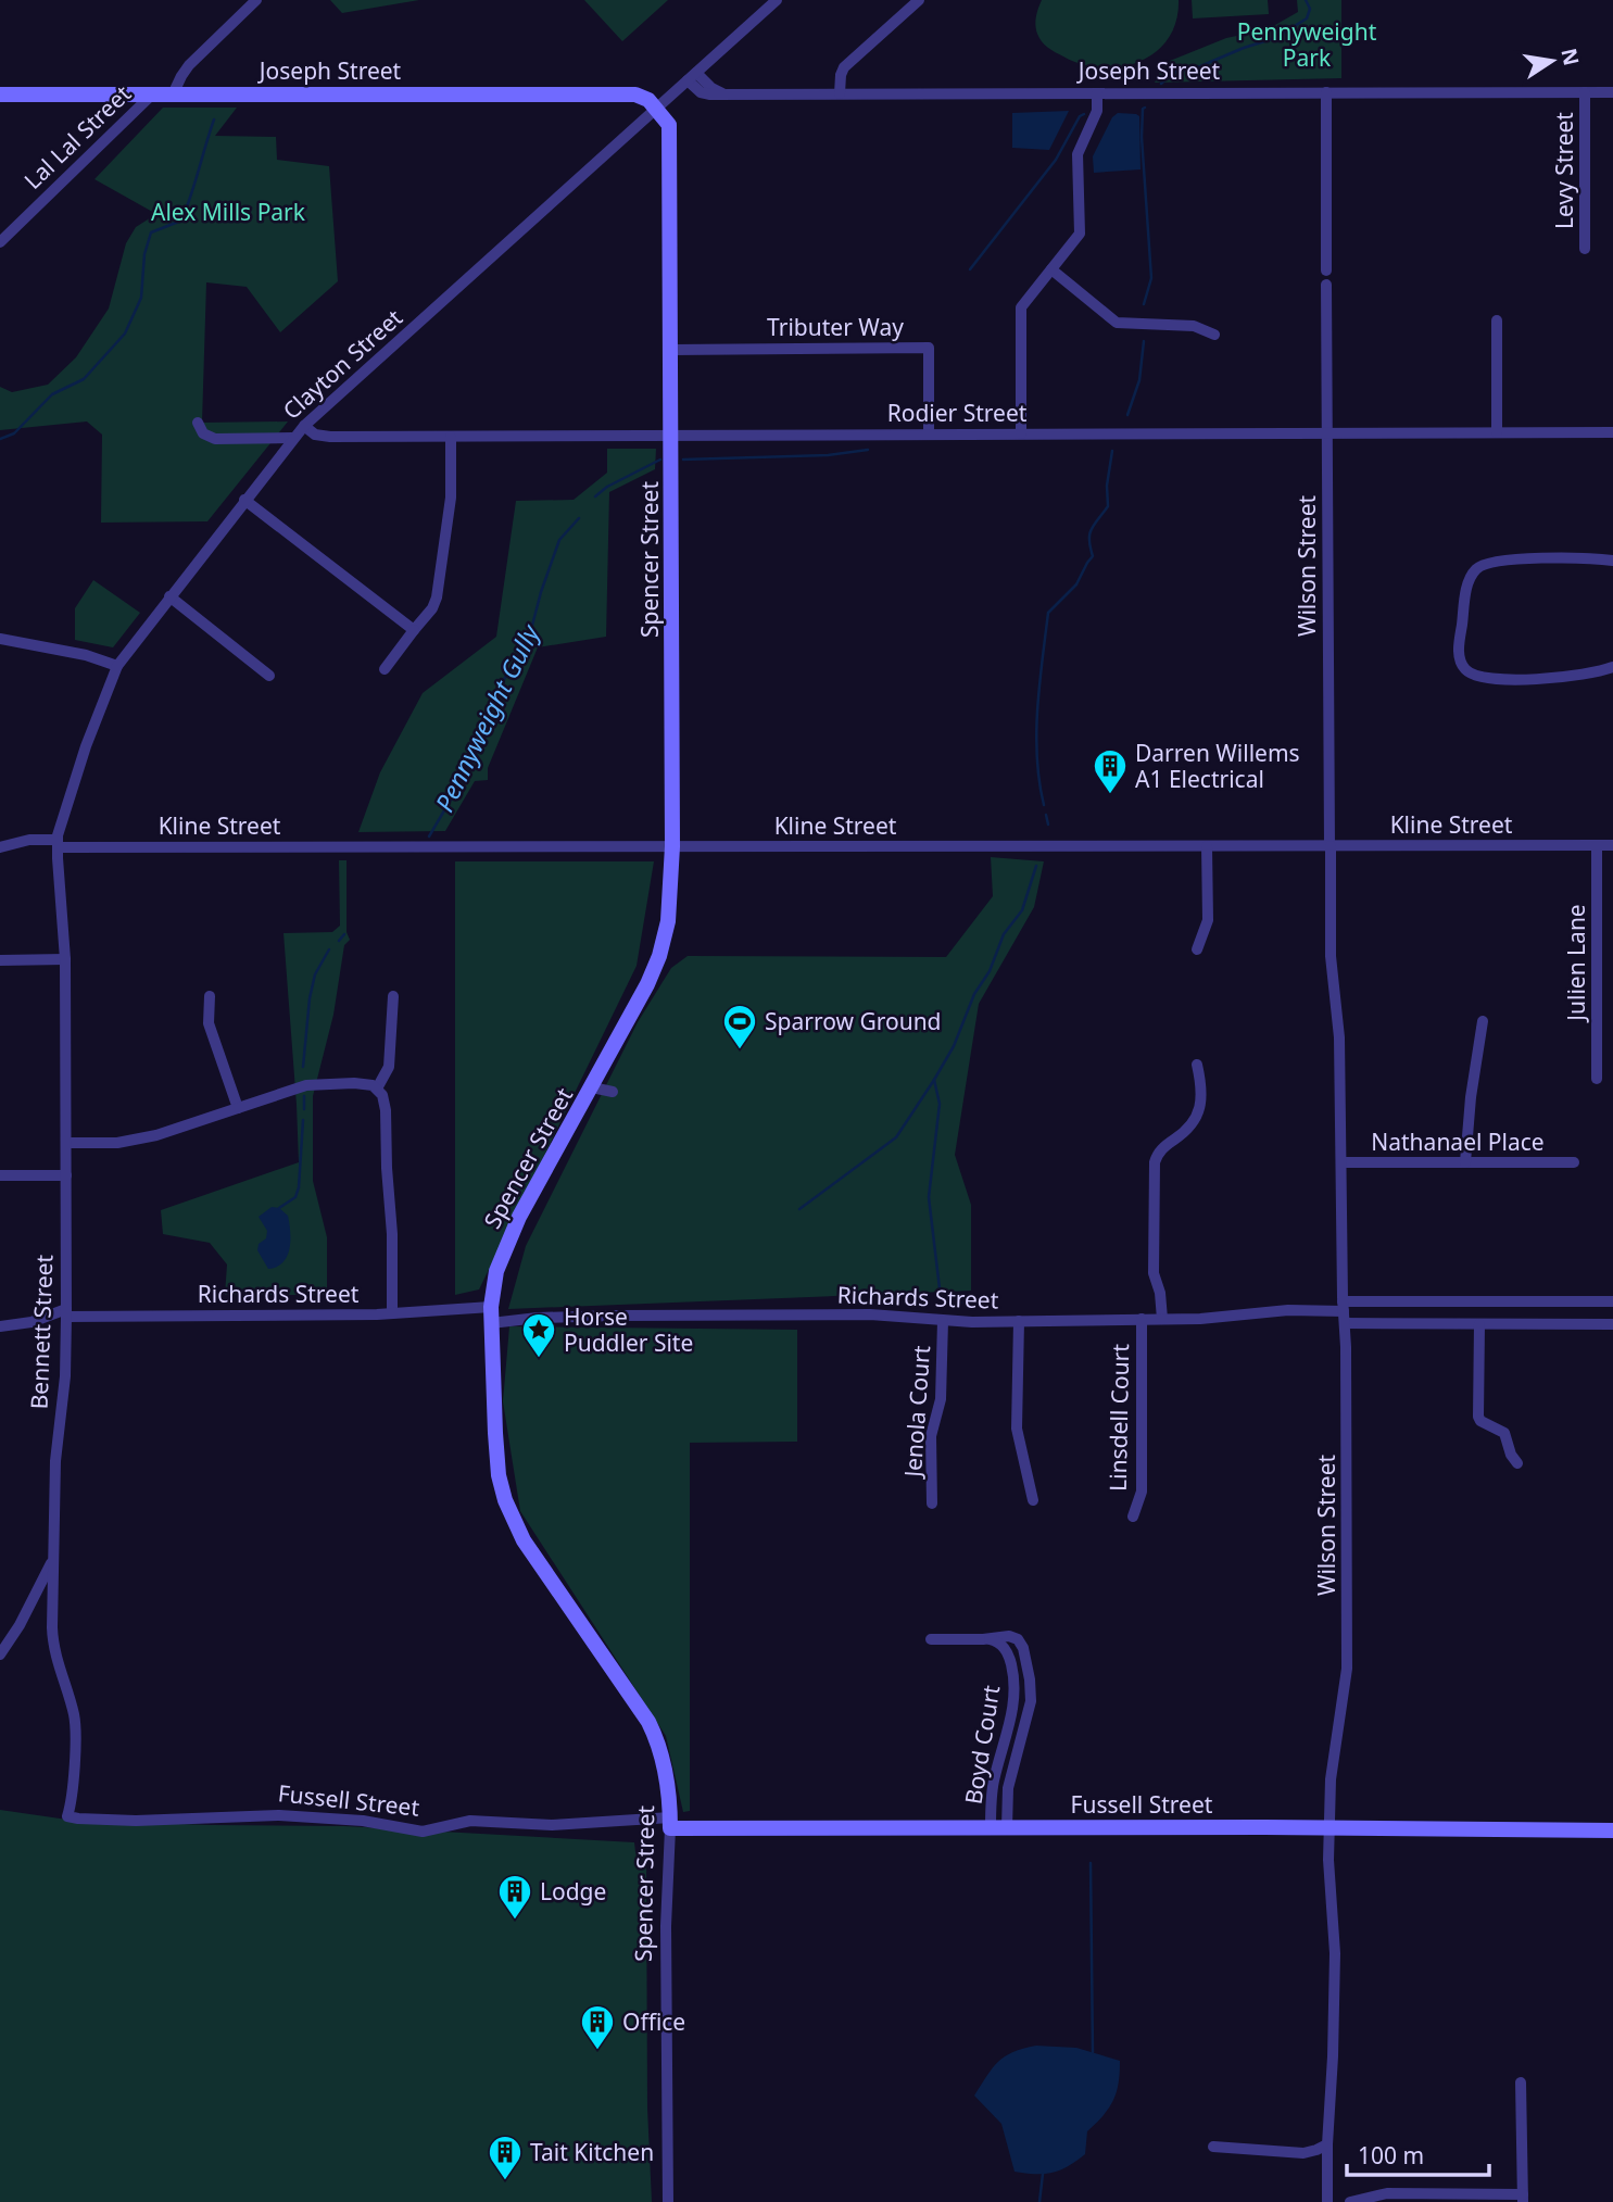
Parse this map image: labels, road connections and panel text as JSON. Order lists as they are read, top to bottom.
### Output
{
  "streets": {
    "street": [
      "Joseph Street",
      "Lal Lal Street",
      "Levy Street",
      "Tributer Way",
      "Clayton Street",
      "Rodier Street",
      "Spencer Street",
      "Wilson Street",
      "Kline Street",
      "Julien Lane",
      "Nathanael Place",
      "Richards Street",
      "Bennett Street",
      "Jenola Court",
      "Linsdell Court",
      "Boyd Court",
      "Fussell Street"
    ]
  },
  "crossings": [
    ["Joseph Street", "Lal Lal Street"],
    ["Joseph Street", "Levy Street"],
    ["Joseph Street", "Clayton Street"],
    ["Joseph Street", "Spencer Street"],
    ["Tributer Way", "Rodier Street"],
    ["Tributer Way", "Spencer Street"],
    ["Clayton Street", "Rodier Street"],
    ["Clayton Street", "Spencer Street"],
    ["Clayton Street", "Kline Street"],
    ["Clayton Street", "Bennett Street"],
    ["Rodier Street", "Spencer Street"],
    ["Rodier Street", "Wilson Street"],
    ["Spencer Street", "Kline Street"],
    ["Spencer Street", "Richards Street"],
    ["Spencer Street", "Fussell Street"],
    ["Wilson Street", "Kline Street"],
    ["Wilson Street", "Nathanael Place"],
    ["Wilson Street", "Richards Street"],
    ["Wilson Street", "Fussell Street"],
    ["Kline Street", "Julien Lane"],
    ["Kline Street", "Bennett Street"],
    ["Richards Street", "Bennett Street"],
    ["Richards Street", "Jenola Court"],
    ["Richards Street", "Linsdell Court"],
    ["Bennett Street", "Fussell Street"],
    ["Boyd Court", "Fussell Street"]
  ],
  "water": ["Pennyweight Gully"],
  "parks": ["Pennyweight Park", "Alex Mills Park"],
  "places": {
    "building": [
      "Darren Willems A1 Electrical",
      "Lodge",
      "Office",
      "Tait Kitchen"
    ],
    "sports": ["Sparrow Ground"],
    "place": ["Horse Puddler Site"]
  },
  "scale_bar": "100 m",
  "north": "right"
}
